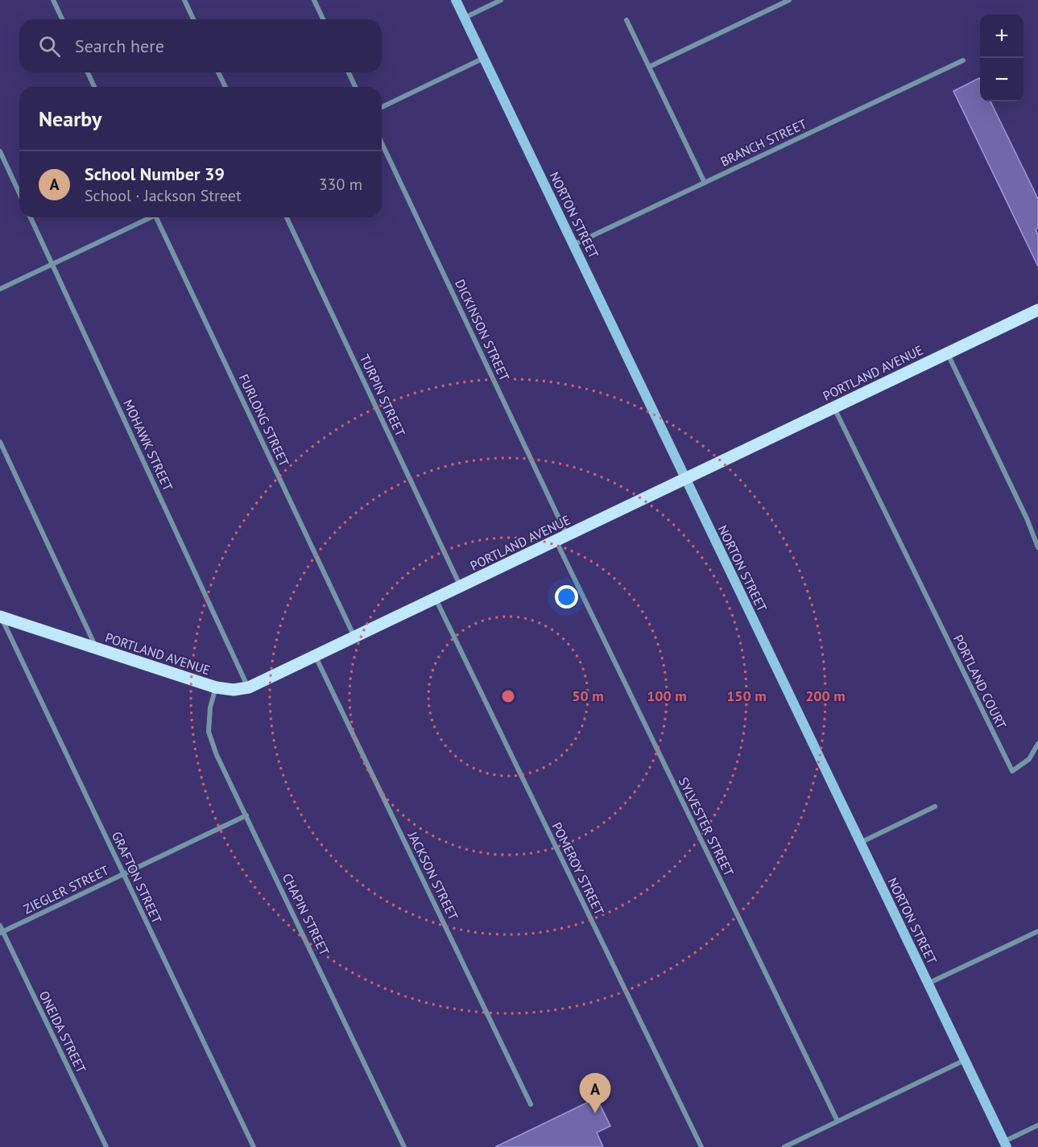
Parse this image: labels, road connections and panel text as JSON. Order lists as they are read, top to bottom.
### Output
{
  "streets": {
    "main road": ["NORTON STREET", "PORTLAND AVENUE"],
    "street": [
      "BRANCH STREET",
      "DICKINSON STREET",
      "TURPIN STREET",
      "FURLONG STREET",
      "MOHAWK STREET",
      "PORTLAND COURT",
      "SYLVESTER STREET",
      "POMEROY STREET",
      "JACKSON STREET",
      "GRAFTON STREET",
      "ZIEGLER STREET",
      "CHAPIN STREET",
      "ONEIDA STREET"
    ]
  },
  "crossings": [
    ["BRANCH STREET", "NORTON STREET"],
    ["NORTON STREET", "PORTLAND AVENUE"],
    ["DICKINSON STREET", "PORTLAND AVENUE"],
    ["DICKINSON STREET", "SYLVESTER STREET"],
    ["PORTLAND AVENUE", "TURPIN STREET"],
    ["PORTLAND AVENUE", "FURLONG STREET"],
    ["PORTLAND AVENUE", "MOHAWK STREET"],
    ["PORTLAND AVENUE", "PORTLAND COURT"],
    ["PORTLAND AVENUE", "SYLVESTER STREET"],
    ["PORTLAND AVENUE", "POMEROY STREET"],
    ["PORTLAND AVENUE", "JACKSON STREET"],
    ["PORTLAND AVENUE", "GRAFTON STREET"],
    ["PORTLAND AVENUE", "CHAPIN STREET"],
    ["GRAFTON STREET", "ZIEGLER STREET"],
    ["ZIEGLER STREET", "CHAPIN STREET"],
    ["ZIEGLER STREET", "ONEIDA STREET"]
  ],
  "page": {
    "map_buttons": ["+", "−"],
    "search": "Search here",
    "heading": "Nearby",
    "list": [
      {
        "mark": "A",
        "name": "School Number 39",
        "note": "School · Jackson Street",
        "value": "330 m"
      }
    ],
    "pins": "A"
  },
  "rings": [
    "50 m",
    "100 m",
    "150 m",
    "200 m"
  ]
}
